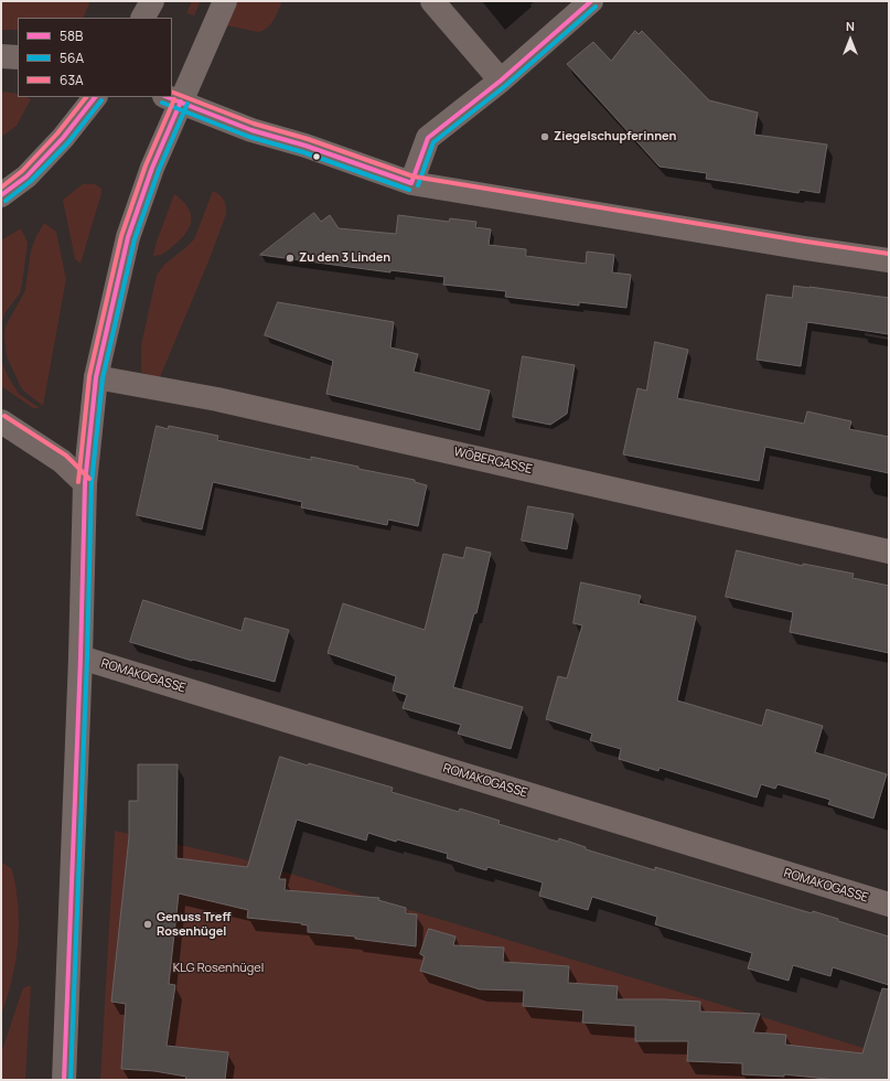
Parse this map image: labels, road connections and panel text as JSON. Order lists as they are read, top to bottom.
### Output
{
  "streets": {
    "street": ["WÖBERGASSE", "ROMAKOGASSE"]
  },
  "parks": ["KLG Rosenhügel"],
  "places": ["Ziegelschupferinnen", "Zu den 3 Linden", "Genuss Treff Rosenhügel"],
  "lines": ["transit line 58B", "transit line 56A", "transit line 63A"],
  "legend": ["58B", "56A", "63A"],
  "north": "top"
}
